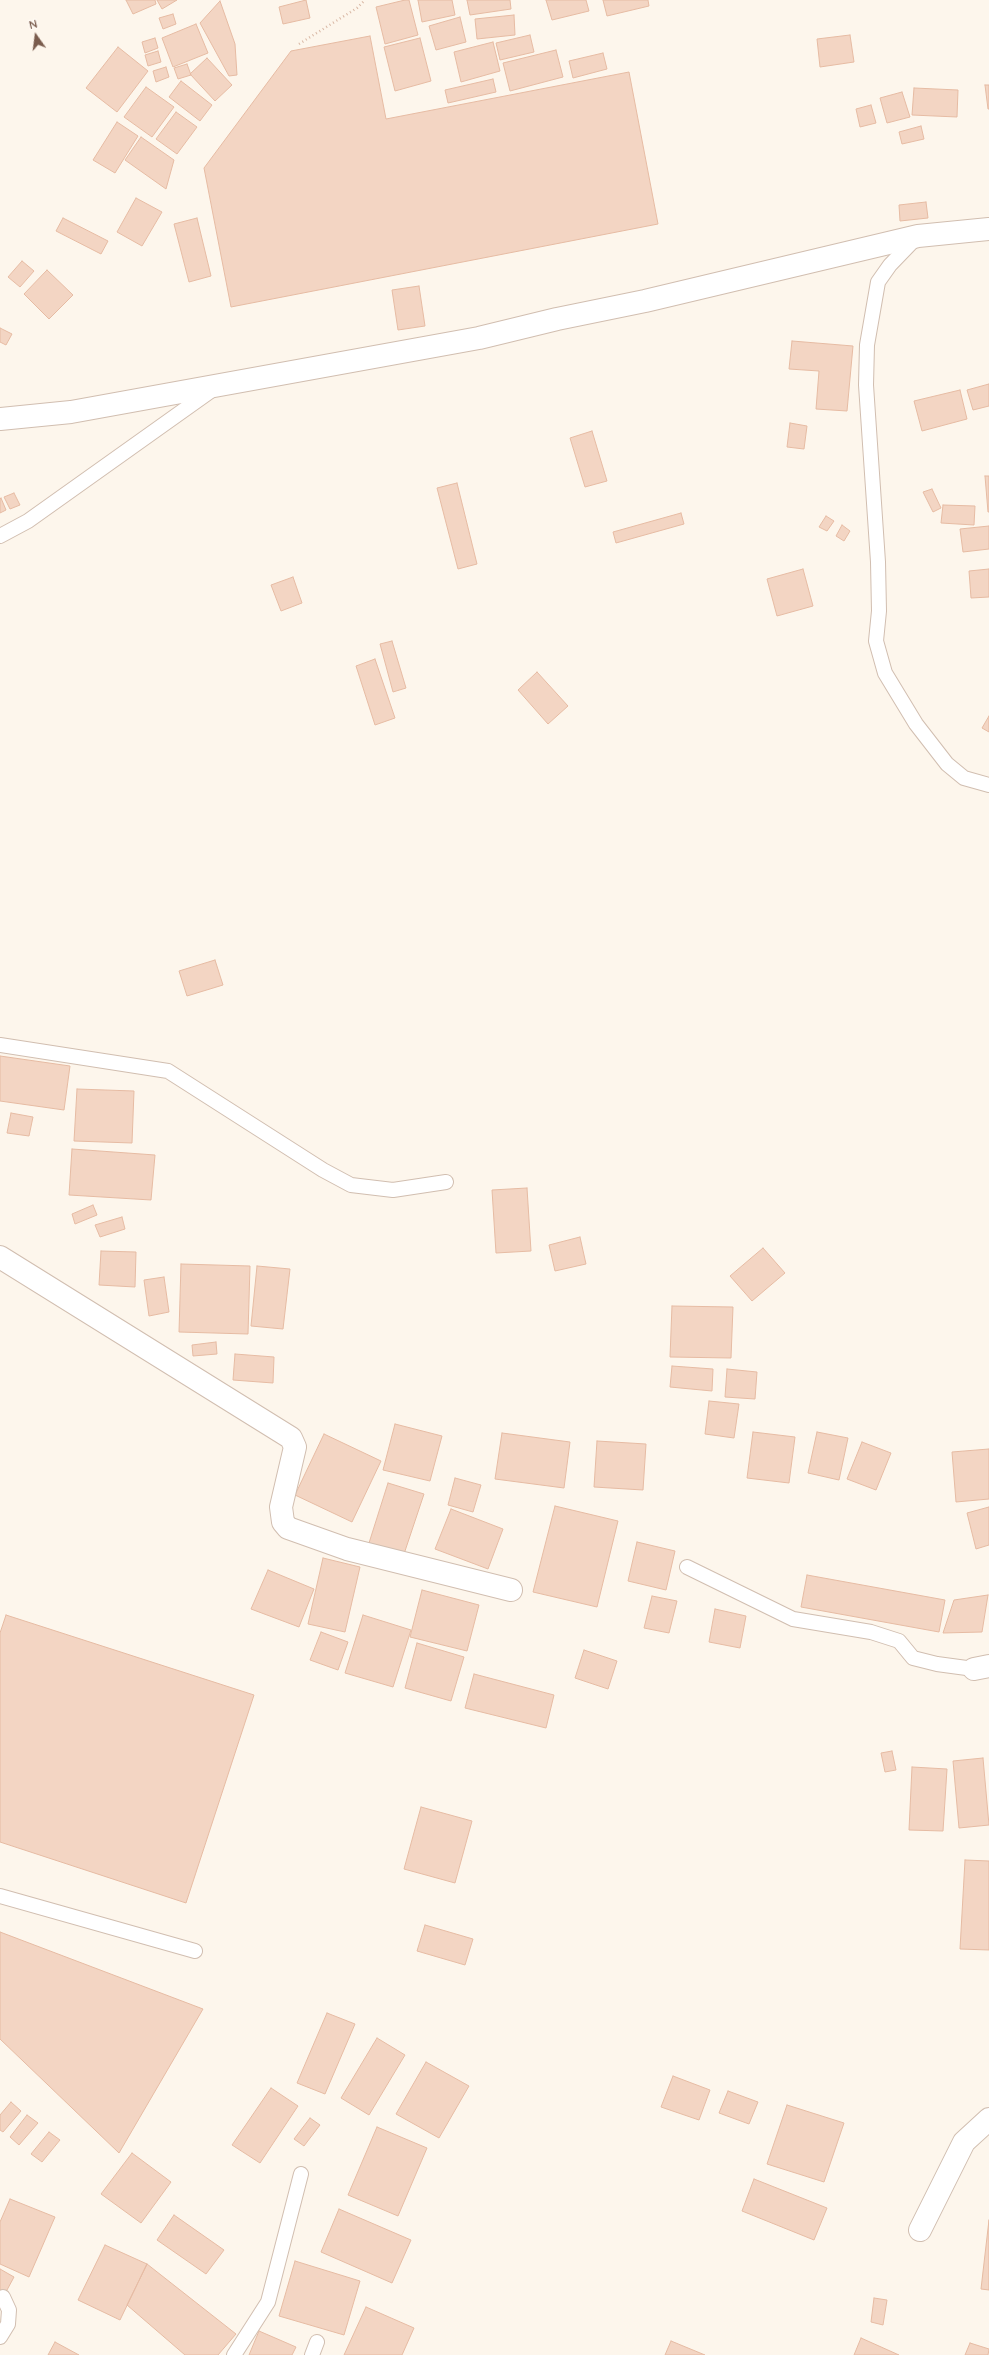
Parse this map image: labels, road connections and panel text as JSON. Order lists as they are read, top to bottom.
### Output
{
  "north": "top"
}
